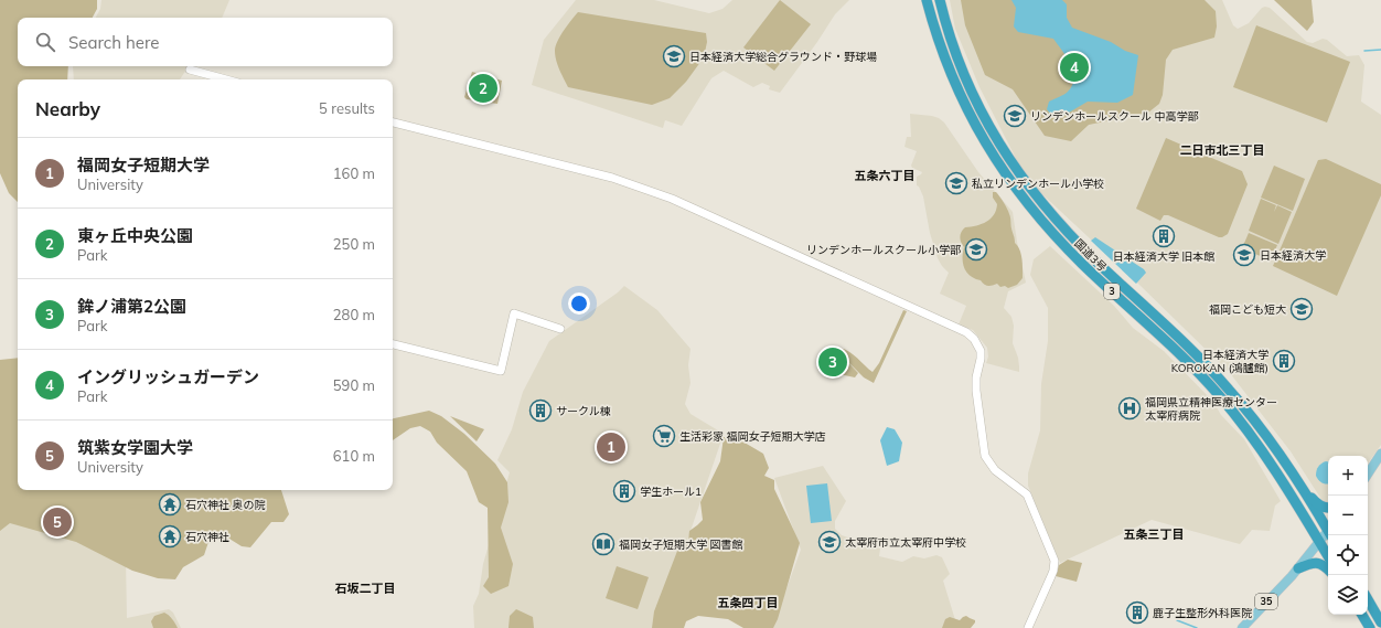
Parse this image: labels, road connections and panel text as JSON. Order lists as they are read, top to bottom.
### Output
{
  "streets": {
    "highway": ["国道3号", "3"],
    "main road": ["35"]
  },
  "crossings": [
    ["国道3号", "35"]
  ],
  "districts": [
    "二日市北三丁目",
    "五条六丁目",
    "五条三丁目",
    "石坂二丁目",
    "五条四丁目"
  ],
  "places": {
    "school or university": [
      "日本経済大学総合グラウンド・野球場",
      "リンデンホールスクール 中高学部",
      "私立リンデンホール小学校",
      "リンデンホールスクール小学部",
      "日本経済大学",
      "福岡こども短大",
      "太宰府市立太宰府中学校"
    ],
    "building": [
      "日本経済大学 旧本館",
      "日本経済大学 KOROKAN (鴻臚館)",
      "サークル棟",
      "学生ホール1",
      "鹿子生整形外科医院"
    ],
    "hospital": ["福岡県立精神医療センター 太宰府病院"],
    "supermarket": ["生活彩家 福岡女子短期大学店"],
    "temple": ["石穴神社 奥の院", "石穴神社"],
    "library": ["福岡女子短期大学 図書館"]
  },
  "page": {
    "search": "Search here",
    "pins": [
      "4",
      "2",
      "3",
      "1",
      "5"
    ],
    "heading": ["Nearby", "5 results"],
    "list": [
      {
        "mark": "1",
        "name": "福岡女子短期大学",
        "note": "University",
        "value": "160 m"
      },
      {
        "mark": "2",
        "name": "東ヶ丘中央公園",
        "note": "Park",
        "value": "250 m"
      },
      {
        "mark": "3",
        "name": "鉾ノ浦第2公園",
        "note": "Park",
        "value": "280 m"
      },
      {
        "mark": "4",
        "name": "イングリッシュガーデン",
        "note": "Park",
        "value": "590 m"
      },
      {
        "mark": "5",
        "name": "筑紫女学園大学",
        "note": "University",
        "value": "610 m"
      }
    ],
    "map_buttons": ["+", "−"]
  }
}
